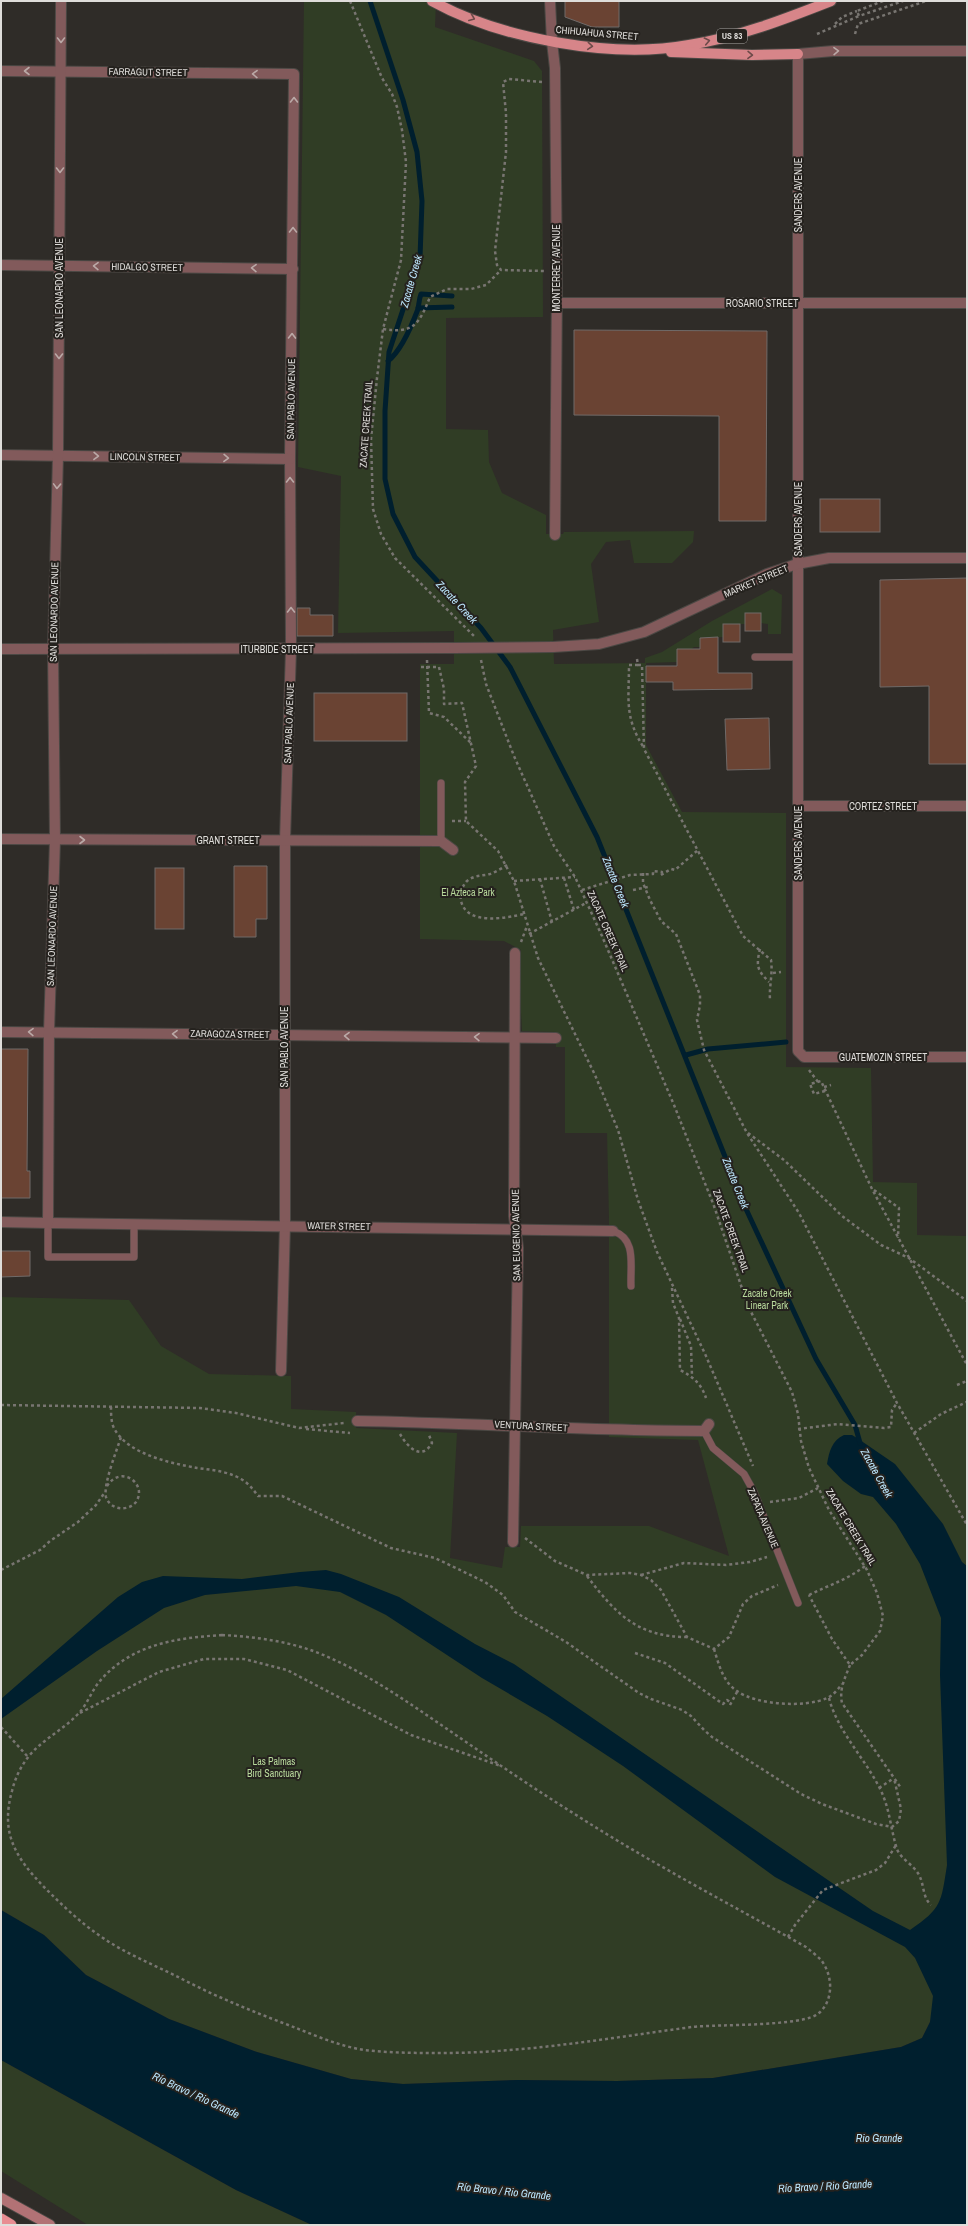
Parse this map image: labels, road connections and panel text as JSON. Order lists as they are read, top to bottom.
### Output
{
  "streets": {
    "main road": ["CHIHUAHUA STREET", "US 83"],
    "street": [
      "FARRAGUT STREET",
      "SANDERS AVENUE",
      "HIDALGO STREET",
      "MONTERREY AVENUE",
      "SAN LEONARDO AVENUE",
      "ROSARIO STREET",
      "SAN PABLO AVENUE",
      "LINCOLN STREET",
      "MARKET STREET",
      "ITURBIDE STREET",
      "CORTEZ STREET",
      "GRANT STREET",
      "ZARAGOZA STREET",
      "GUATEMOZIN STREET",
      "WATER STREET",
      "SAN EUGENIO AVENUE",
      "VENTURA STREET"
    ],
    "lane": ["ZAPATA AVENUE"],
    "path": ["ZACATE CREEK TRAIL"]
  },
  "crossings": [
    ["CHIHUAHUA STREET", "MONTERREY AVENUE"],
    ["FARRAGUT STREET", "SAN LEONARDO AVENUE"],
    ["FARRAGUT STREET", "SAN PABLO AVENUE"],
    ["SANDERS AVENUE", "ROSARIO STREET"],
    ["SANDERS AVENUE", "MARKET STREET"],
    ["SANDERS AVENUE", "CORTEZ STREET"],
    ["SANDERS AVENUE", "GUATEMOZIN STREET"],
    ["HIDALGO STREET", "SAN LEONARDO AVENUE"],
    ["HIDALGO STREET", "SAN PABLO AVENUE"],
    ["MONTERREY AVENUE", "ROSARIO STREET"],
    ["SAN LEONARDO AVENUE", "LINCOLN STREET"],
    ["SAN LEONARDO AVENUE", "ITURBIDE STREET"],
    ["SAN LEONARDO AVENUE", "GRANT STREET"],
    ["SAN LEONARDO AVENUE", "ZARAGOZA STREET"],
    ["SAN LEONARDO AVENUE", "WATER STREET"],
    ["SAN PABLO AVENUE", "LINCOLN STREET"],
    ["SAN PABLO AVENUE", "ITURBIDE STREET"],
    ["SAN PABLO AVENUE", "GRANT STREET"],
    ["SAN PABLO AVENUE", "ZARAGOZA STREET"],
    ["SAN PABLO AVENUE", "WATER STREET"],
    ["MARKET STREET", "ITURBIDE STREET"],
    ["ZARAGOZA STREET", "SAN EUGENIO AVENUE"],
    ["WATER STREET", "SAN EUGENIO AVENUE"],
    ["SAN EUGENIO AVENUE", "VENTURA STREET"],
    ["VENTURA STREET", "ZAPATA AVENUE"]
  ],
  "one_way": [
    "FARRAGUT STREET",
    "HIDALGO STREET",
    "SAN LEONARDO AVENUE",
    "SAN PABLO AVENUE",
    "LINCOLN STREET",
    "GRANT STREET",
    "ZARAGOZA STREET"
  ],
  "water": ["Zacate Creek", "Río Bravo / Rio Grande", "Rio Grande"],
  "parks": ["El Azteca Park", "Zacate Creek Linear Park", "Las Palmas Bird Sanctuary"]
}
